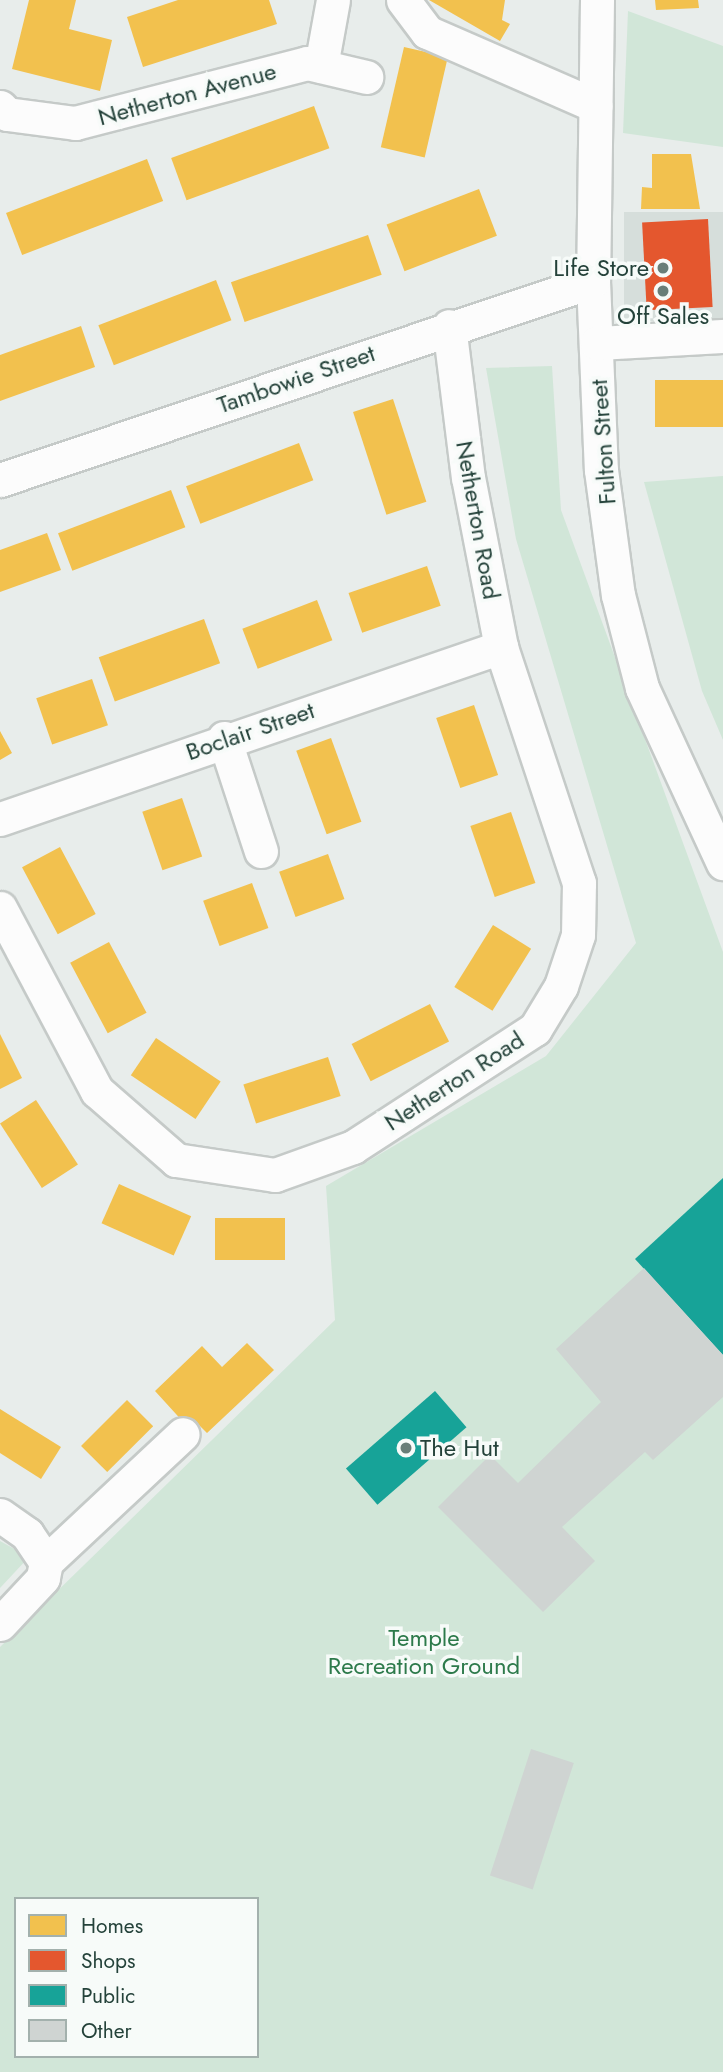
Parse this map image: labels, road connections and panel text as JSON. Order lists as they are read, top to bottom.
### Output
{
  "streets": {
    "street": [
      "Netherton Avenue",
      "Tambowie Street",
      "Fulton Street",
      "Netherton Road",
      "Boclair Street"
    ]
  },
  "crossings": [
    ["Tambowie Street", "Fulton Street"],
    ["Tambowie Street", "Netherton Road"],
    ["Netherton Road", "Boclair Street"]
  ],
  "parks": ["Temple Recreation Ground"],
  "places": ["Life Store", "Off Sales", "The Hut"],
  "legend": [
    "Homes",
    "Shops",
    "Public",
    "Other"
  ]
}
